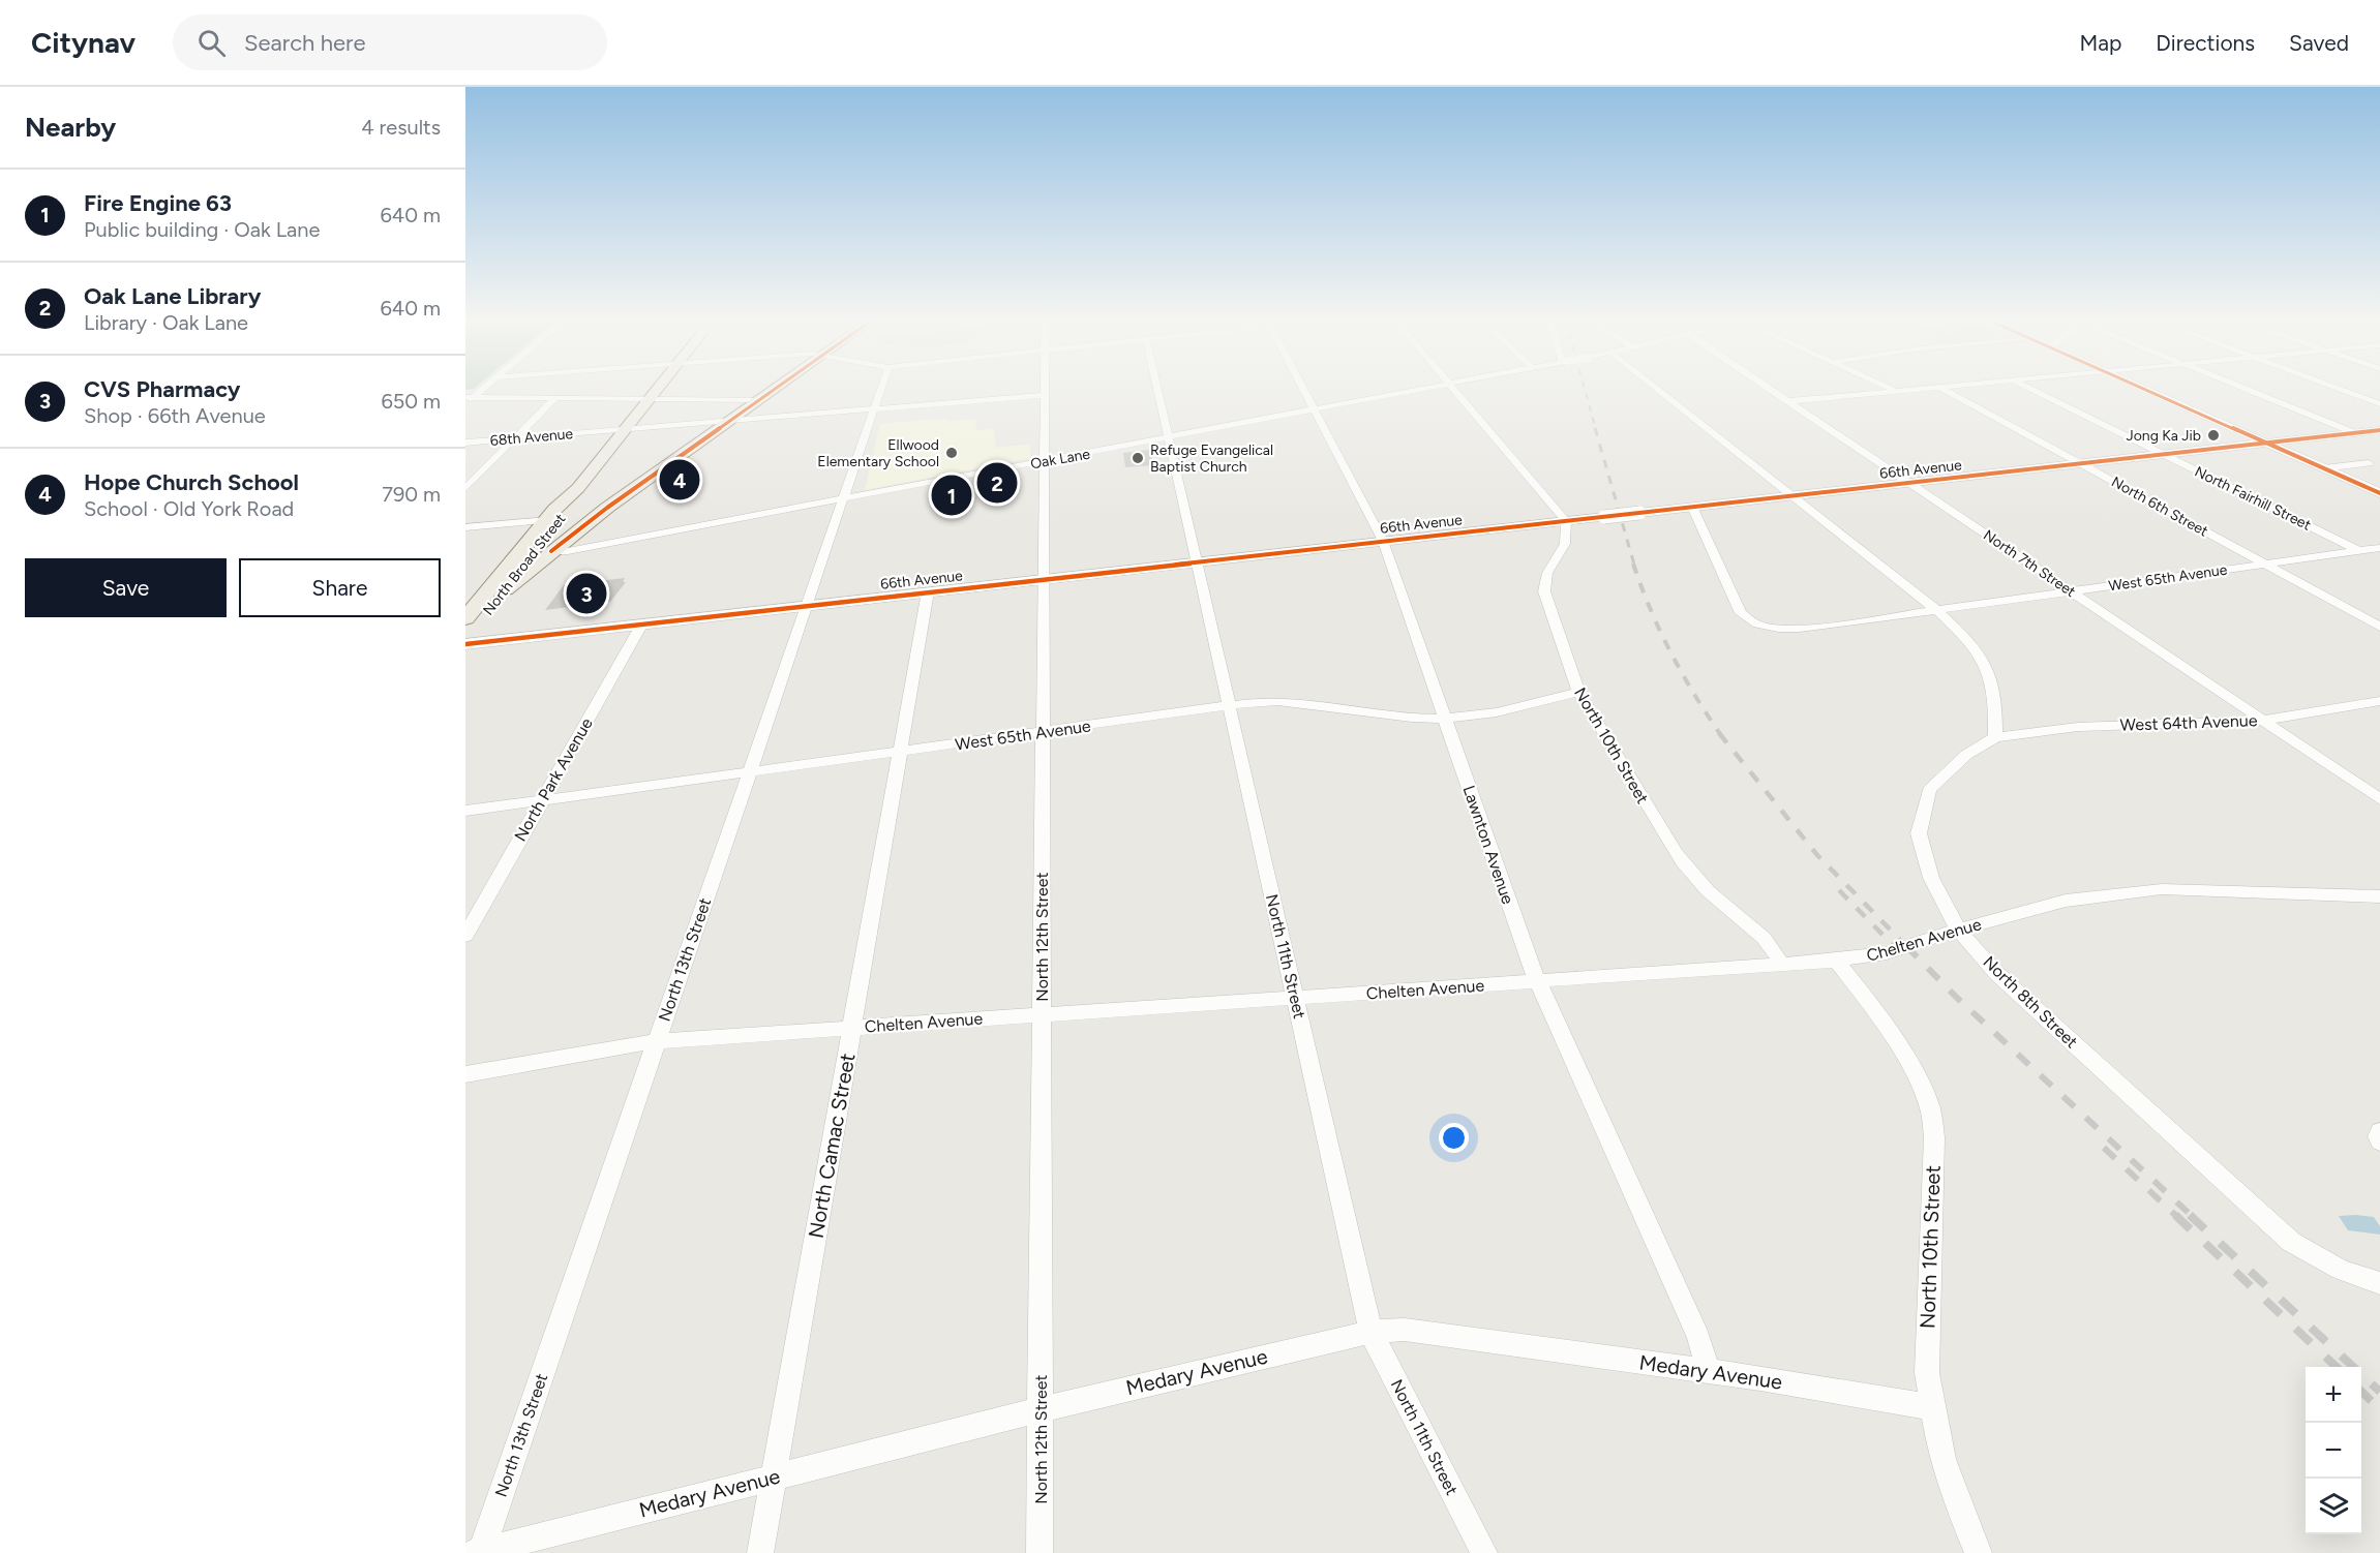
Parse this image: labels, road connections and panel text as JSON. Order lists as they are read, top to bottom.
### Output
{
  "streets": {
    "main road": ["North Broad Street"],
    "street": [
      "68th Avenue",
      "Oak Lane",
      "66th Avenue",
      "North Fairhill Street",
      "North 6th Street",
      "North 7th Street",
      "West 65th Avenue",
      "West 64th Avenue",
      "North 10th Street",
      "North Park Avenue",
      "Lawnton Avenue",
      "North 12th Street",
      "Chelten Avenue",
      "North 11th Street",
      "North 13th Street",
      "North 8th Street",
      "North Camac Street",
      "Medary Avenue"
    ]
  },
  "crossings": [
    ["68th Avenue", "North Broad Street"],
    ["68th Avenue", "North 12th Street"],
    ["68th Avenue", "North 13th Street"],
    ["Oak Lane", "North Broad Street"],
    ["Oak Lane", "Lawnton Avenue"],
    ["Oak Lane", "North 12th Street"],
    ["Oak Lane", "North 11th Street"],
    ["Oak Lane", "North 13th Street"],
    ["66th Avenue", "North Fairhill Street"],
    ["66th Avenue", "North 6th Street"],
    ["66th Avenue", "North 7th Street"],
    ["66th Avenue", "West 65th Avenue"],
    ["66th Avenue", "North 10th Street"],
    ["66th Avenue", "North Park Avenue"],
    ["66th Avenue", "Lawnton Avenue"],
    ["66th Avenue", "North 12th Street"],
    ["66th Avenue", "North 11th Street"],
    ["66th Avenue", "North 13th Street"],
    ["66th Avenue", "North Camac Street"],
    ["North Fairhill Street", "West 65th Avenue"],
    ["North 6th Street", "West 65th Avenue"],
    ["North 7th Street", "West 65th Avenue"],
    ["North 7th Street", "West 64th Avenue"],
    ["West 65th Avenue", "North 10th Street"],
    ["West 65th Avenue", "North Park Avenue"],
    ["West 65th Avenue", "Lawnton Avenue"],
    ["West 65th Avenue", "North 12th Street"],
    ["West 65th Avenue", "North 11th Street"],
    ["West 65th Avenue", "North 13th Street"],
    ["West 65th Avenue", "North Camac Street"],
    ["West 64th Avenue", "North 8th Street"],
    ["North 10th Street", "Chelten Avenue"],
    ["North 10th Street", "Medary Avenue"],
    ["Lawnton Avenue", "Chelten Avenue"],
    ["Lawnton Avenue", "Medary Avenue"],
    ["North 12th Street", "Chelten Avenue"],
    ["North 12th Street", "Medary Avenue"],
    ["Chelten Avenue", "North 11th Street"],
    ["Chelten Avenue", "North 13th Street"],
    ["Chelten Avenue", "North 8th Street"],
    ["Chelten Avenue", "North Camac Street"],
    ["North 11th Street", "Medary Avenue"],
    ["North 13th Street", "Medary Avenue"],
    ["North Camac Street", "Medary Avenue"]
  ],
  "places": ["Jong Ka Jib", "Ellwood Elementary School", "Refuge Evangelical Baptist Church"],
  "page": {
    "header": "Citynav",
    "search": "Search here",
    "nav": ["Map", "Directions", "Saved"],
    "heading": ["Nearby", "4 results"],
    "list": [
      {
        "mark": "1",
        "name": "Fire Engine 63",
        "note": "Public building · Oak Lane",
        "value": "640 m"
      },
      {
        "mark": "2",
        "name": "Oak Lane Library",
        "note": "Library · Oak Lane",
        "value": "640 m"
      },
      {
        "mark": "3",
        "name": "CVS Pharmacy",
        "note": "Shop · 66th Avenue",
        "value": "650 m"
      },
      {
        "mark": "4",
        "name": "Hope Church School",
        "note": "School · Old York Road",
        "value": "790 m"
      }
    ],
    "pins": [
      "4",
      "2",
      "1",
      "3"
    ],
    "buttons": ["Save", "Share"],
    "map_buttons": ["+", "−"]
  }
}
